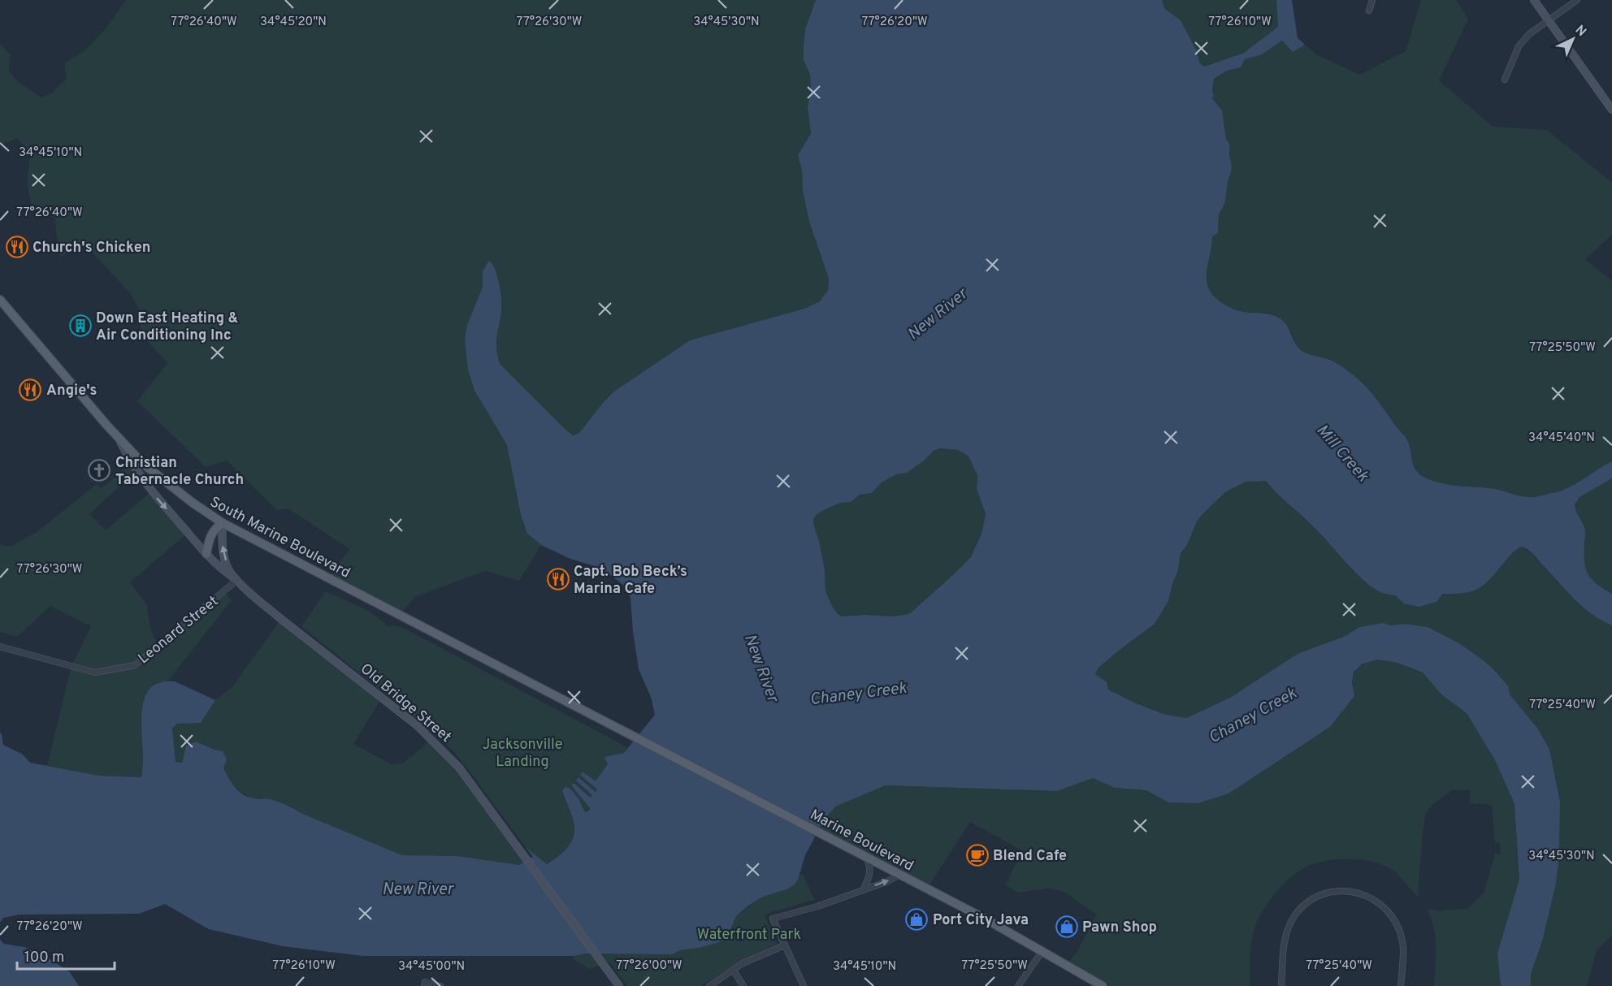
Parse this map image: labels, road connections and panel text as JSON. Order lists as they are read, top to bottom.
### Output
{
  "streets": {
    "main road": ["South Marine Boulevard", "Old Bridge Street", "Marine Boulevard"],
    "street": ["Leonard Street"]
  },
  "crossings": [
    ["South Marine Boulevard", "Old Bridge Street"],
    ["South Marine Boulevard", "Marine Boulevard"],
    ["Leonard Street", "Old Bridge Street"]
  ],
  "water": ["New River", "Mill Creek", "Chaney Creek"],
  "parks": ["Jacksonville Landing", "Waterfront Park"],
  "places": {
    "restaurant": ["Church's Chicken", "Angie's", "Capt. Bob Beck’s Marina Cafe"],
    "building": ["Down East Heating & Air Conditioning Inc"],
    "church": ["Christian Tabernacle Church"],
    "cafe": ["Blend Cafe"],
    "shop": ["Port City Java", "Pawn Shop"]
  },
  "scale_bar": "100 m",
  "north": "top right",
  "coordinates": [
    "34°45'20\"N",
    "34°45'30\"N",
    "77°26'40\"W",
    "77°26'30\"W",
    "77°26'20\"W",
    "77°26'10\"W",
    "34°45'10\"N",
    "77°25'50\"W",
    "34°45'40\"N",
    "77°25'40\"W",
    "77°26'00\"W",
    "34°45'00\"N"
  ]
}
